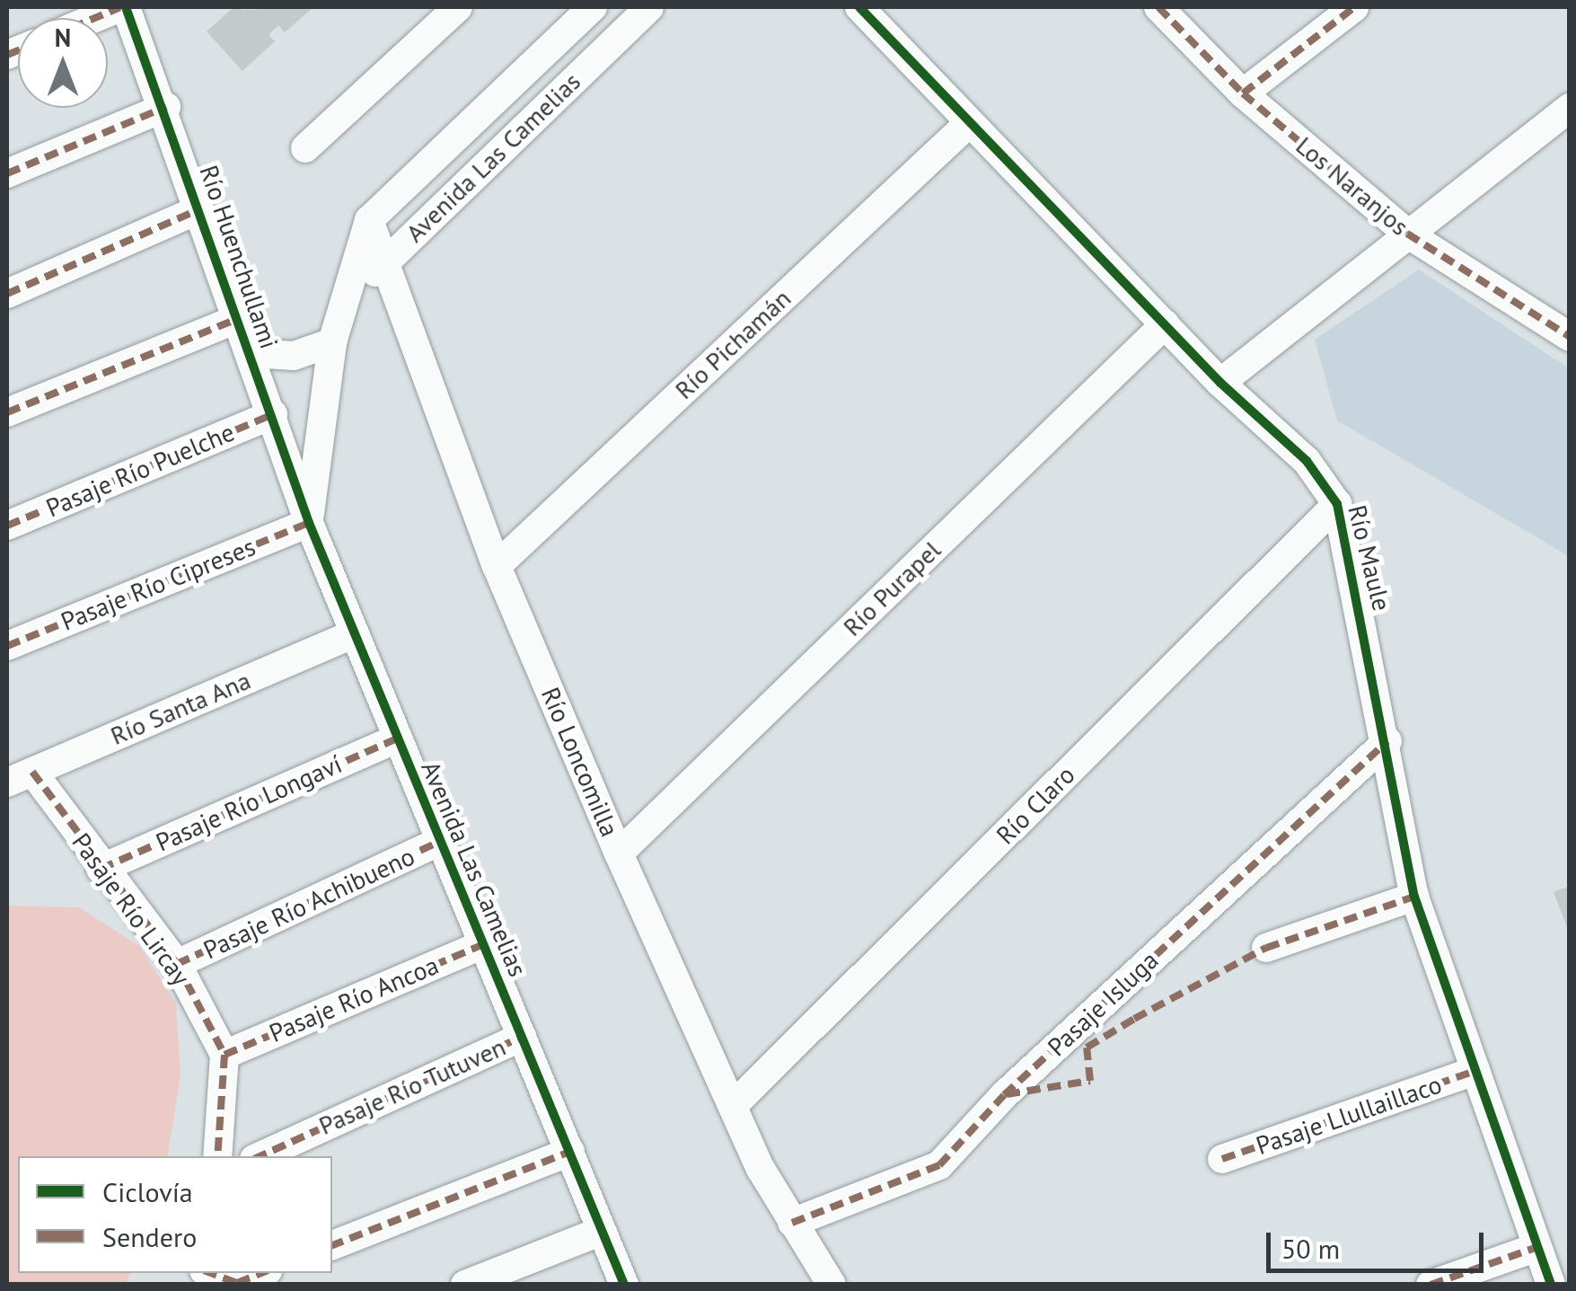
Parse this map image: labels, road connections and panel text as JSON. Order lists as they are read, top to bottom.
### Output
{
  "streets": {
    "street": [
      "Avenida Las Camelias",
      "Los Naranjos",
      "Río Huenchullami",
      "Río Pichamán",
      "Pasaje Río Puelche",
      "Río Maule",
      "Pasaje Río Cipreses",
      "Río Purapel",
      "Río Santa Ana",
      "Río Loncomilla",
      "Pasaje Río Longaví",
      "Río Claro",
      "Pasaje Río Achibueno",
      "Pasaje Río Lircay",
      "Pasaje Río Ancoa",
      "Pasaje Isluga",
      "Pasaje Río Tutuven",
      "Pasaje Llullaillaco"
    ]
  },
  "crossings": [
    ["Avenida Las Camelias", "Río Huenchullami"],
    ["Avenida Las Camelias", "Pasaje Río Cipreses"],
    ["Avenida Las Camelias", "Río Santa Ana"],
    ["Avenida Las Camelias", "Río Loncomilla"],
    ["Avenida Las Camelias", "Pasaje Río Longaví"],
    ["Avenida Las Camelias", "Pasaje Río Achibueno"],
    ["Avenida Las Camelias", "Pasaje Río Ancoa"],
    ["Avenida Las Camelias", "Pasaje Río Tutuven"],
    ["Río Huenchullami", "Pasaje Río Puelche"],
    ["Río Huenchullami", "Pasaje Río Cipreses"],
    ["Río Pichamán", "Río Maule"],
    ["Río Pichamán", "Río Loncomilla"],
    ["Río Maule", "Río Purapel"],
    ["Río Maule", "Río Claro"],
    ["Río Maule", "Pasaje Isluga"],
    ["Río Maule", "Pasaje Llullaillaco"],
    ["Río Purapel", "Río Loncomilla"],
    ["Río Santa Ana", "Pasaje Río Lircay"],
    ["Río Loncomilla", "Río Claro"],
    ["Río Loncomilla", "Pasaje Isluga"],
    ["Pasaje Río Longaví", "Pasaje Río Lircay"],
    ["Pasaje Río Achibueno", "Pasaje Río Lircay"],
    ["Pasaje Río Lircay", "Pasaje Río Ancoa"]
  ],
  "legend": ["Ciclovía", "Sendero"],
  "scale_bar": "50 m",
  "north": "top"
}
